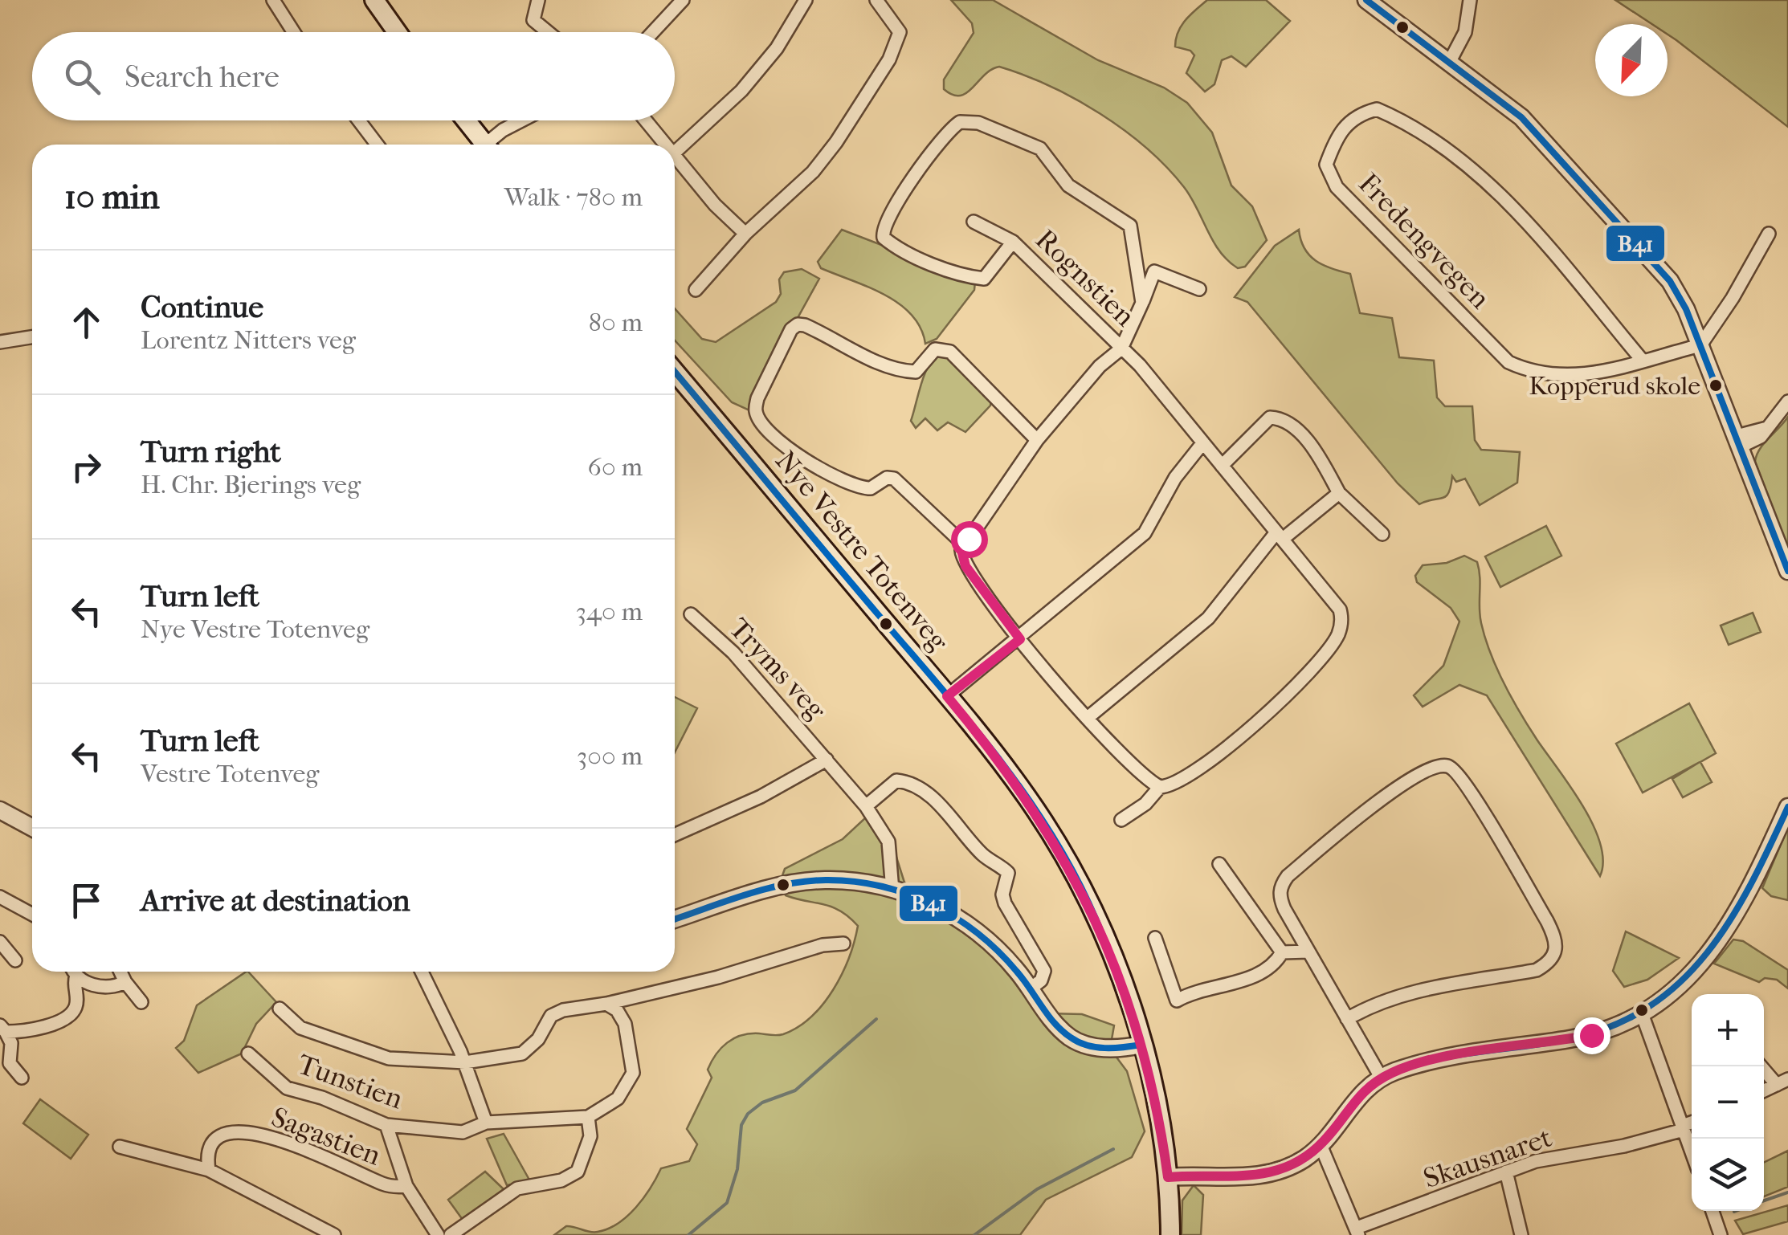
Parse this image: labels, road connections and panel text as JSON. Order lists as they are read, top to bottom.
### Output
{
  "streets": {
    "main road": ["Nye Vestre Totenveg"],
    "street": [
      "Fredengvegen",
      "Rognstien",
      "Tryms veg",
      "Tunstien",
      "Sagastien",
      "Skausnaret"
    ]
  },
  "crossings": [
    ["Tunstien", "Sagastien"]
  ],
  "places": ["Kopperud skole"],
  "lines": ["transit line B41"],
  "north": "bottom left",
  "page": {
    "search": "Search here",
    "heading": ["10 min", "Walk · 780 m"],
    "list": [
      ["Continue", "Lorentz Nitters veg", "80 m"],
      ["Turn right", "H. Chr. Bjerings veg", "60 m"],
      ["Turn left", "Nye Vestre Totenveg", "340 m"],
      ["Turn left", "Vestre Totenveg", "300 m"],
      "Arrive at destination"
    ],
    "map_buttons": ["+", "−"]
  }
}
